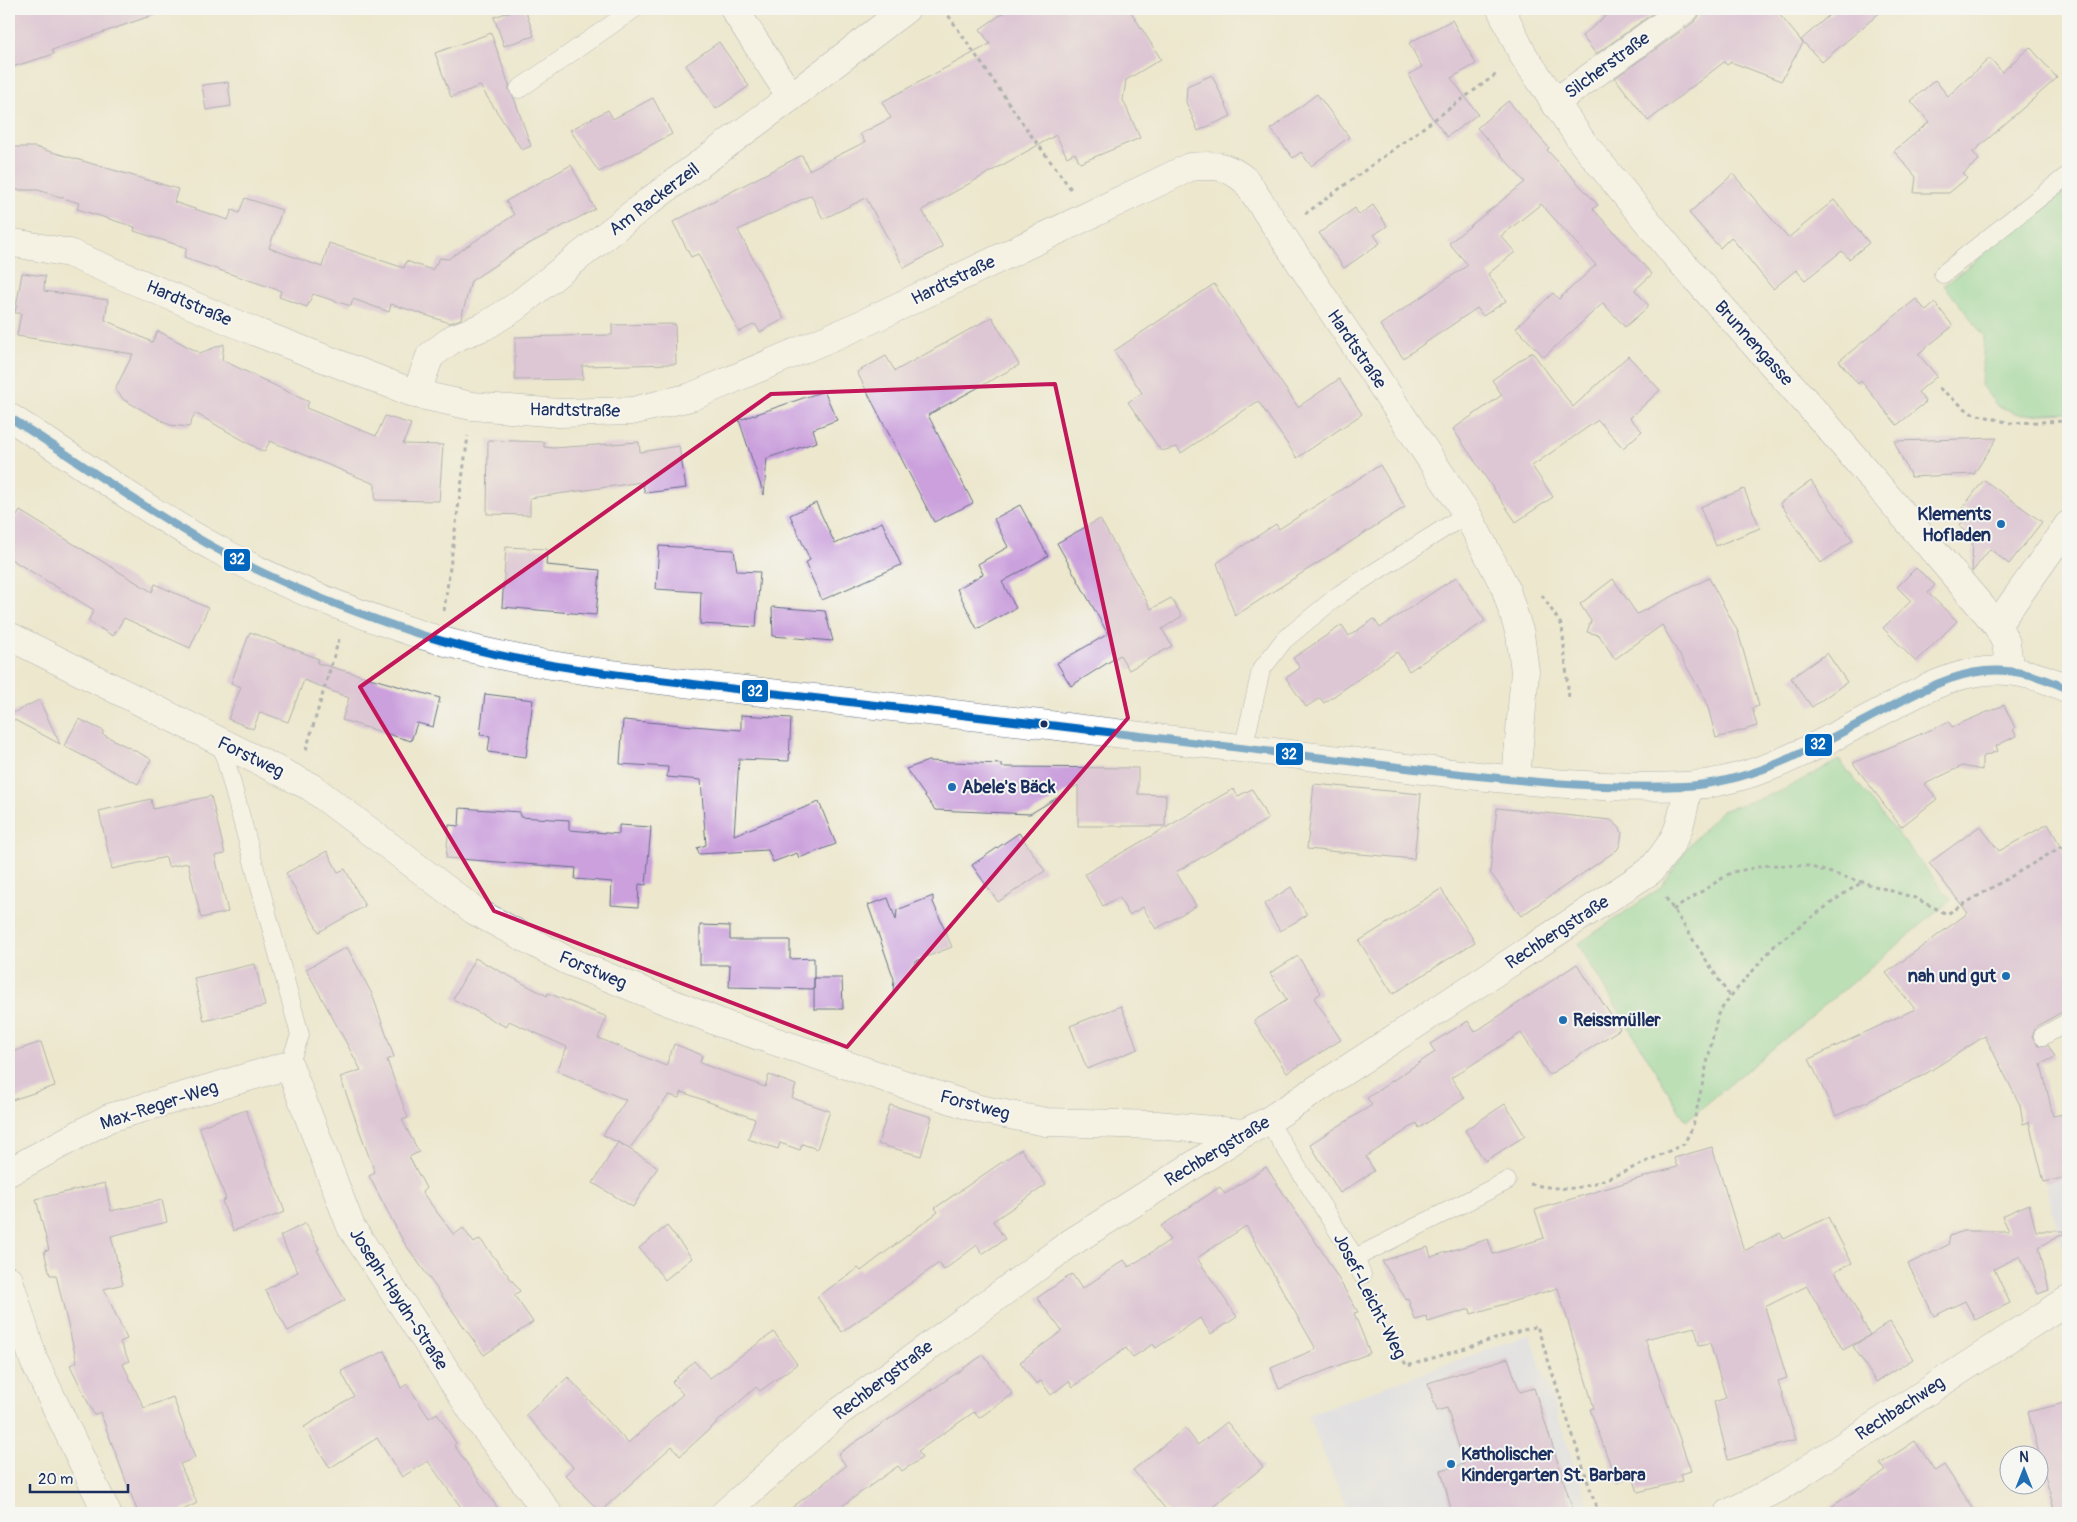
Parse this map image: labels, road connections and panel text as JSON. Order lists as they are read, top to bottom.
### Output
{
  "streets": {
    "street": [
      "Silcherstraße",
      "Am Rackerzeil",
      "Hardtstraße",
      "Brunnengasse",
      "Forstweg",
      "Rechbergstraße",
      "Max-Reger-Weg",
      "Joseph-Haydn-Straße",
      "Rechbachweg"
    ],
    "lane": ["Josef-Leicht-Weg"]
  },
  "crossings": [
    ["Silcherstraße", "Brunnengasse"],
    ["Am Rackerzeil", "Hardtstraße"],
    ["Forstweg", "Rechbergstraße"],
    ["Rechbergstraße", "Josef-Leicht-Weg"],
    ["Max-Reger-Weg", "Joseph-Haydn-Straße"]
  ],
  "places": [
    "Klements Hofladen",
    "Abele's Bäck",
    "nah und gut",
    "Reissmüller",
    "Katholischer Kindergarten St. Barbara"
  ],
  "lines": ["transit line 32"],
  "scale_bar": "20 m",
  "north": "top"
}
